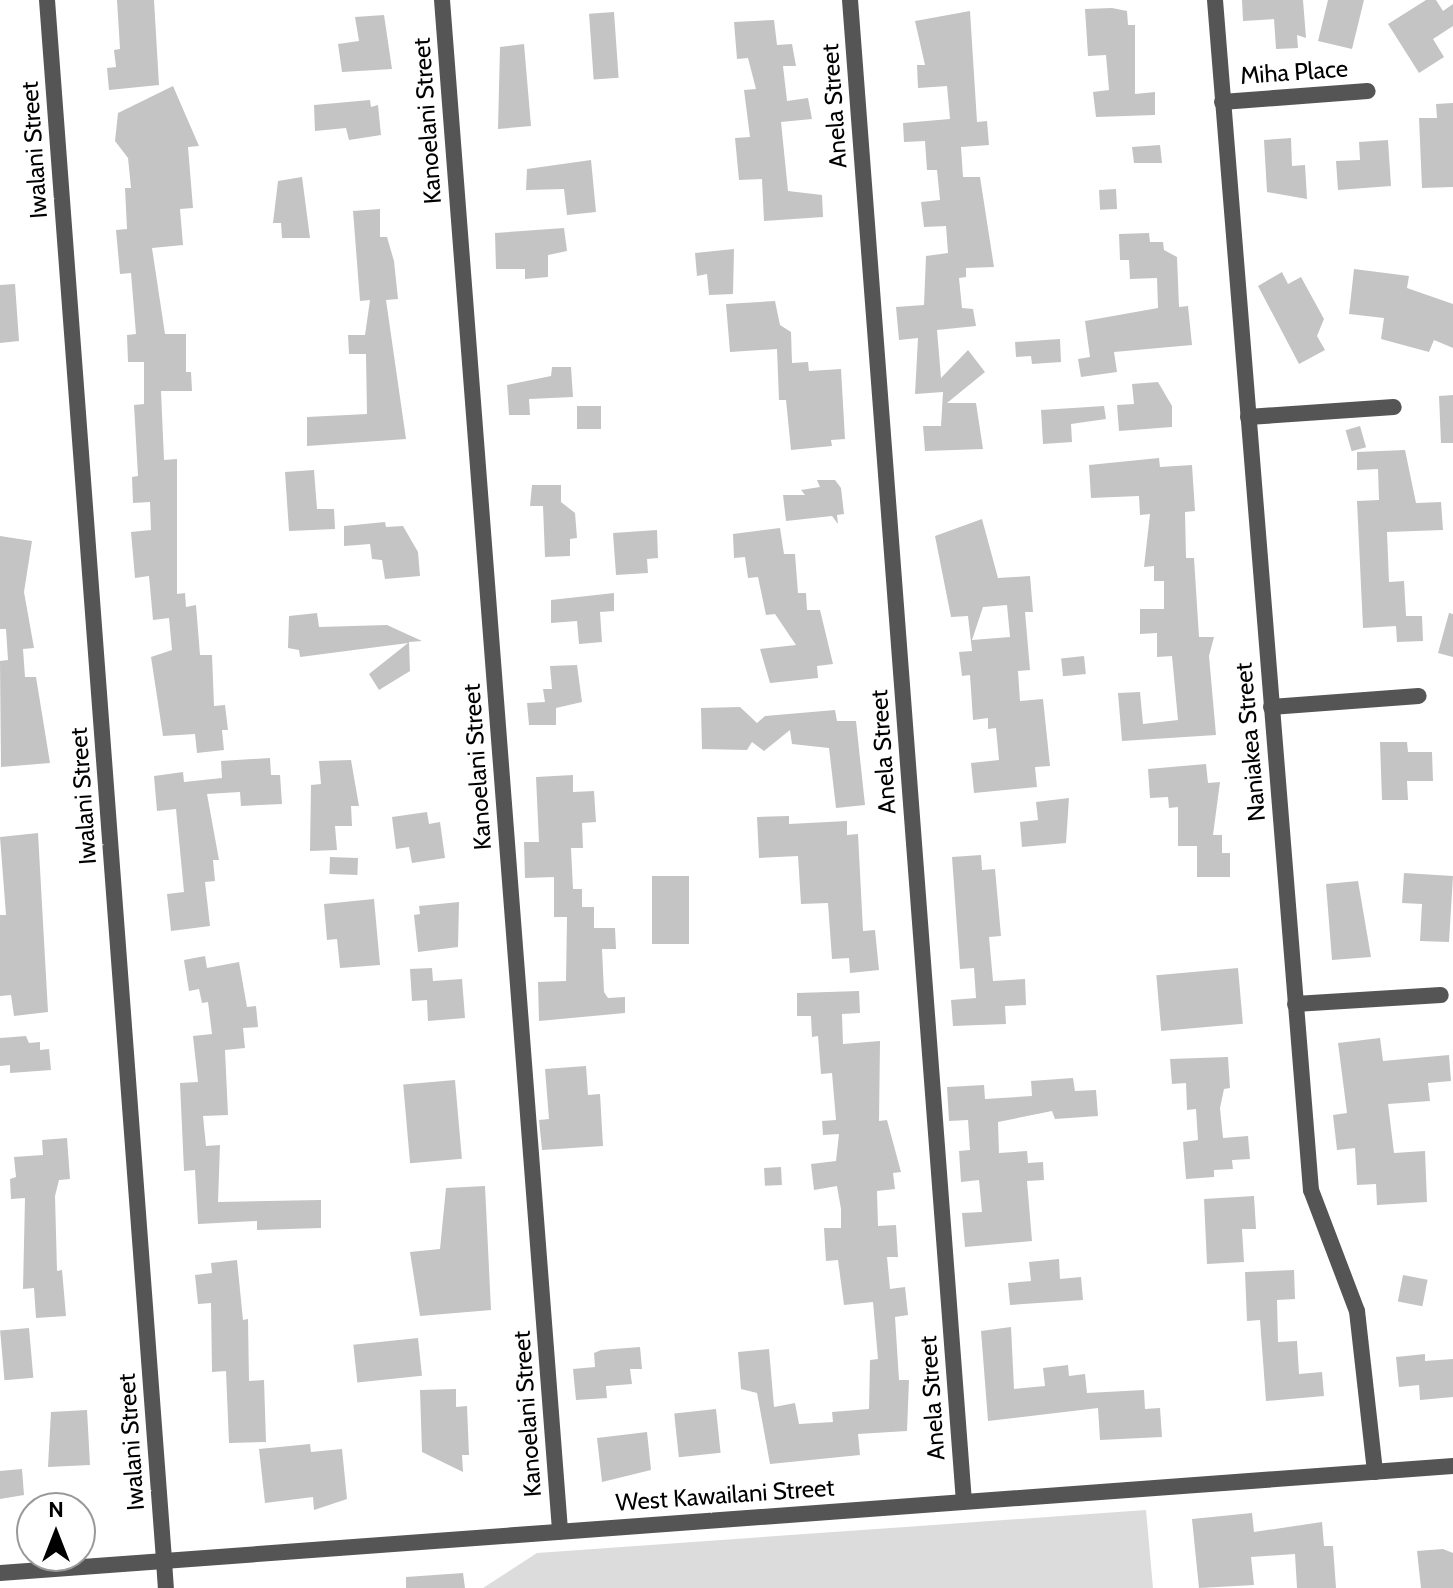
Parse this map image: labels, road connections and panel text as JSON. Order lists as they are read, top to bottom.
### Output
{
  "streets": {
    "street": [
      "Miha Place",
      "Anela Street",
      "Kanoelani Street",
      "Iwalani Street",
      "Naniakea Street",
      "West Kawailani Street"
    ]
  },
  "crossings": [
    ["Miha Place", "Naniakea Street"],
    ["Anela Street", "West Kawailani Street"],
    ["Kanoelani Street", "West Kawailani Street"],
    ["Iwalani Street", "West Kawailani Street"],
    ["Naniakea Street", "West Kawailani Street"]
  ],
  "north": "top"
}
